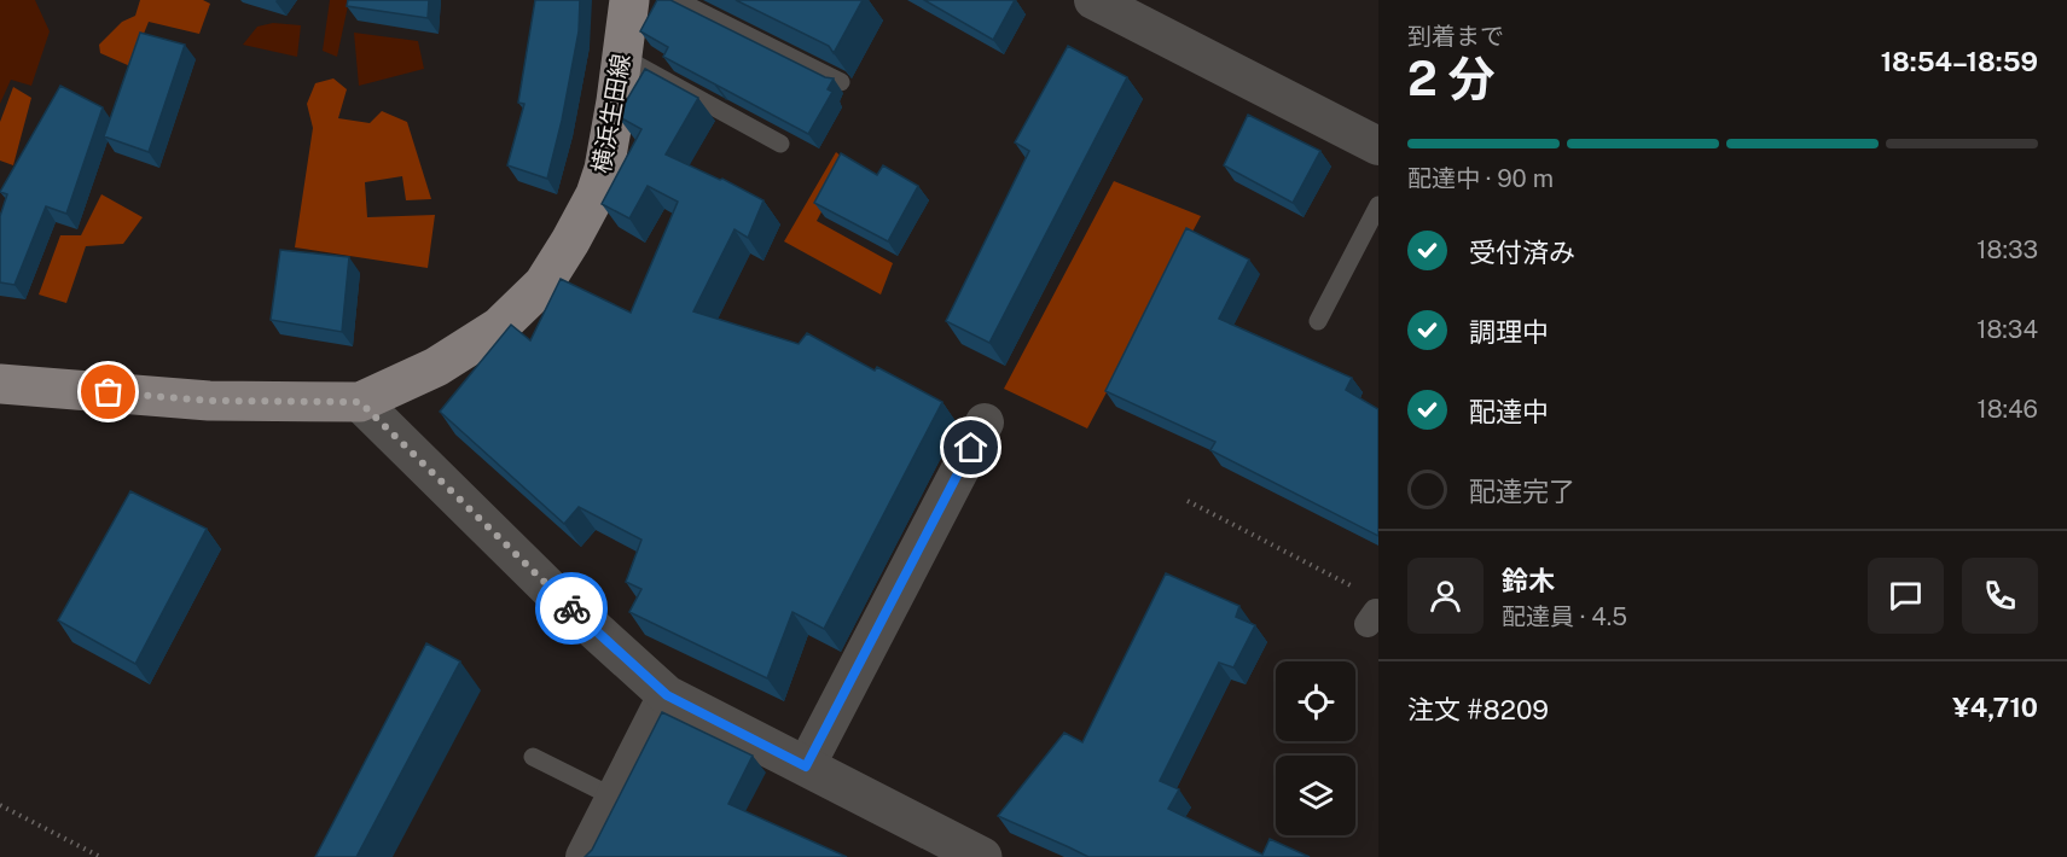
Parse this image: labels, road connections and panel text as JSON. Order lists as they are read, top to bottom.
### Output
{
  "streets": {
    "main road": ["横浜生田線"]
  },
  "page": {
    "heading": ["2 分", "到着まで", "18:54–18:59"],
    "panel": [
      "鈴木",
      "配達員 · 4.5",
      "注文 #8209",
      "¥4,710"
    ],
    "bar": "配達中 · 90 m",
    "list": [
      ["受付済み", "18:33"],
      ["調理中", "18:34"],
      ["配達中", "18:46"],
      "配達完了"
    ]
  }
}
